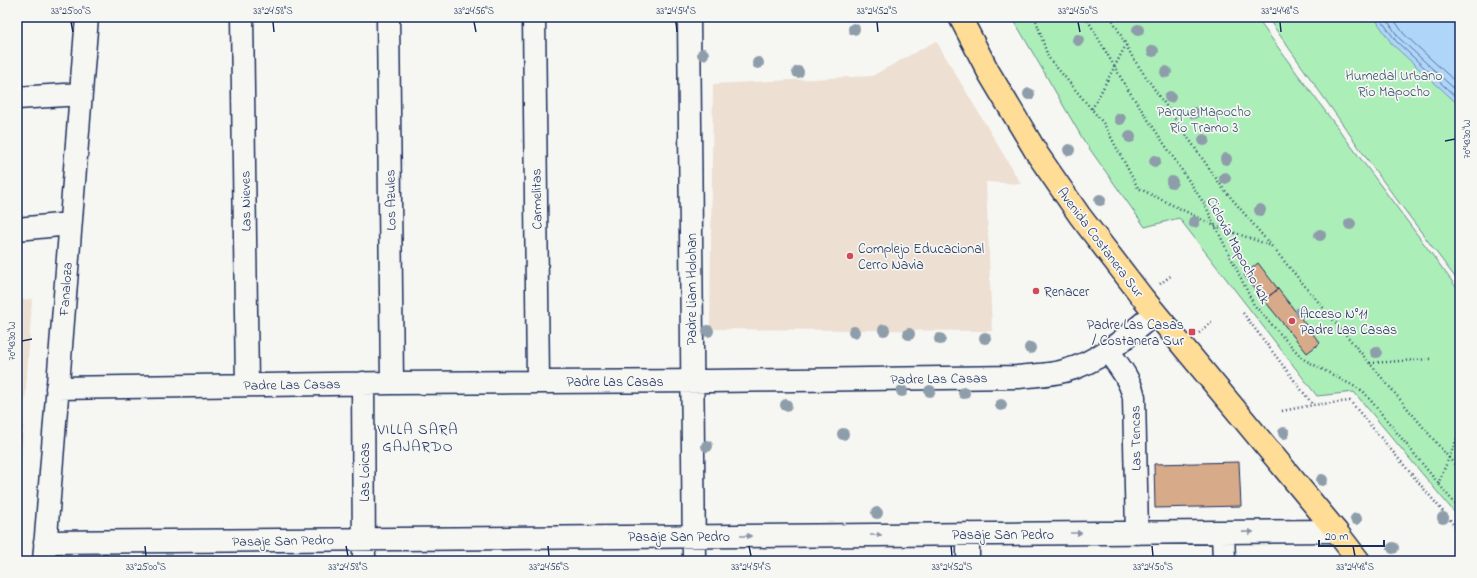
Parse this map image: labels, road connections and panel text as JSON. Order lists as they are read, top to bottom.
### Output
{
  "streets": {
    "main road": ["Avenida Costanera Sur"],
    "street": [
      "Carmelitas",
      "Los Azules",
      "Las Nieves",
      "Fanaloza",
      "Padre Liam Holohan",
      "Padre Las Casas",
      "Las Tencas",
      "Las Loicas",
      "Pasaje San Pedro"
    ],
    "path": ["Ciclovía Mapocho 42k"]
  },
  "crossings": [
    ["Carmelitas", "Padre Las Casas"],
    ["Los Azules", "Padre Las Casas"],
    ["Las Nieves", "Padre Las Casas"],
    ["Avenida Costanera Sur", "Padre Las Casas"],
    ["Avenida Costanera Sur", "Pasaje San Pedro"],
    ["Fanaloza", "Padre Las Casas"],
    ["Fanaloza", "Pasaje San Pedro"],
    ["Padre Liam Holohan", "Padre Las Casas"],
    ["Padre Liam Holohan", "Pasaje San Pedro"],
    ["Padre Las Casas", "Las Tencas"],
    ["Padre Las Casas", "Las Loicas"],
    ["Las Tencas", "Pasaje San Pedro"],
    ["Las Loicas", "Pasaje San Pedro"]
  ],
  "one_way": ["Pasaje San Pedro"],
  "districts": ["VILLA SARA GAJARDO"],
  "parks": ["Humedal Urbano Río Mapocho", "Parque Mapocho Río Tramo 3"],
  "places": {
    "other": ["Complejo Educacional Cerro Navia", "Renacer", "Acceso N°11 Padre Las Casas"],
    "transit": ["Padre Las Casas / Costanera Sur"]
  },
  "scale_bar": "20 m",
  "coordinates": [
    "33°25'00\"S",
    "33°24'58\"S",
    "33°24'56\"S",
    "33°24'54\"S",
    "33°24'52\"S",
    "33°24'50\"S",
    "33°24'48\"S",
    "70°43'30\"W"
  ]
}
